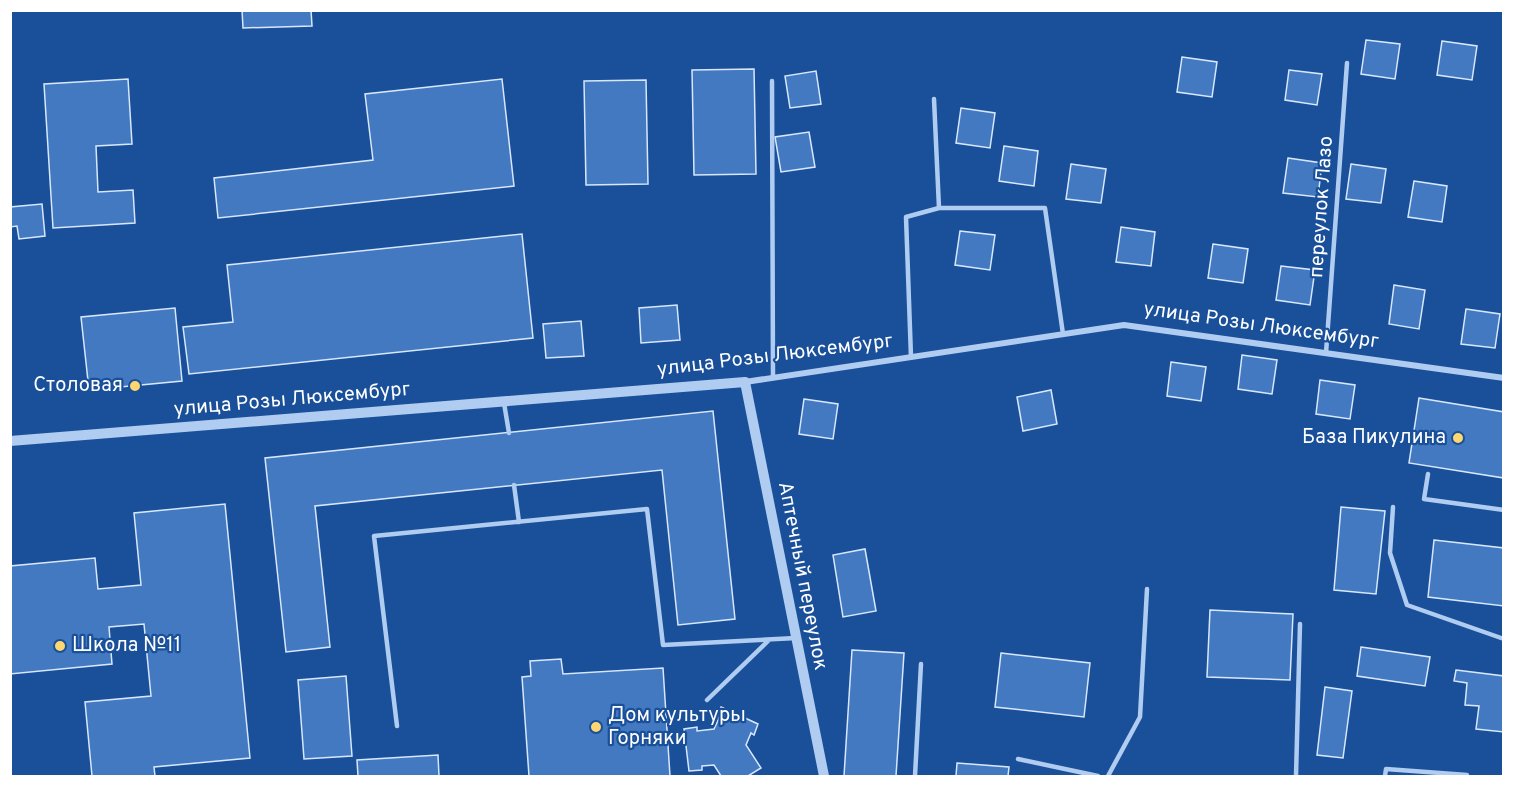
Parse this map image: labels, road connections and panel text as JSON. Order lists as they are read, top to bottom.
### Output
{
  "streets": {
    "street": ["улица Розы Люксембург", "Аптечный переулок"],
    "lane": ["переулок Лазо"]
  },
  "crossings": [
    ["переулок Лазо", "улица Розы Люксембург"],
    ["улица Розы Люксембург", "Аптечный переулок"]
  ],
  "places": [
    "Столовая",
    "База Пикулина",
    "Школа №11",
    "Дом культуры Горняки"
  ]
}
